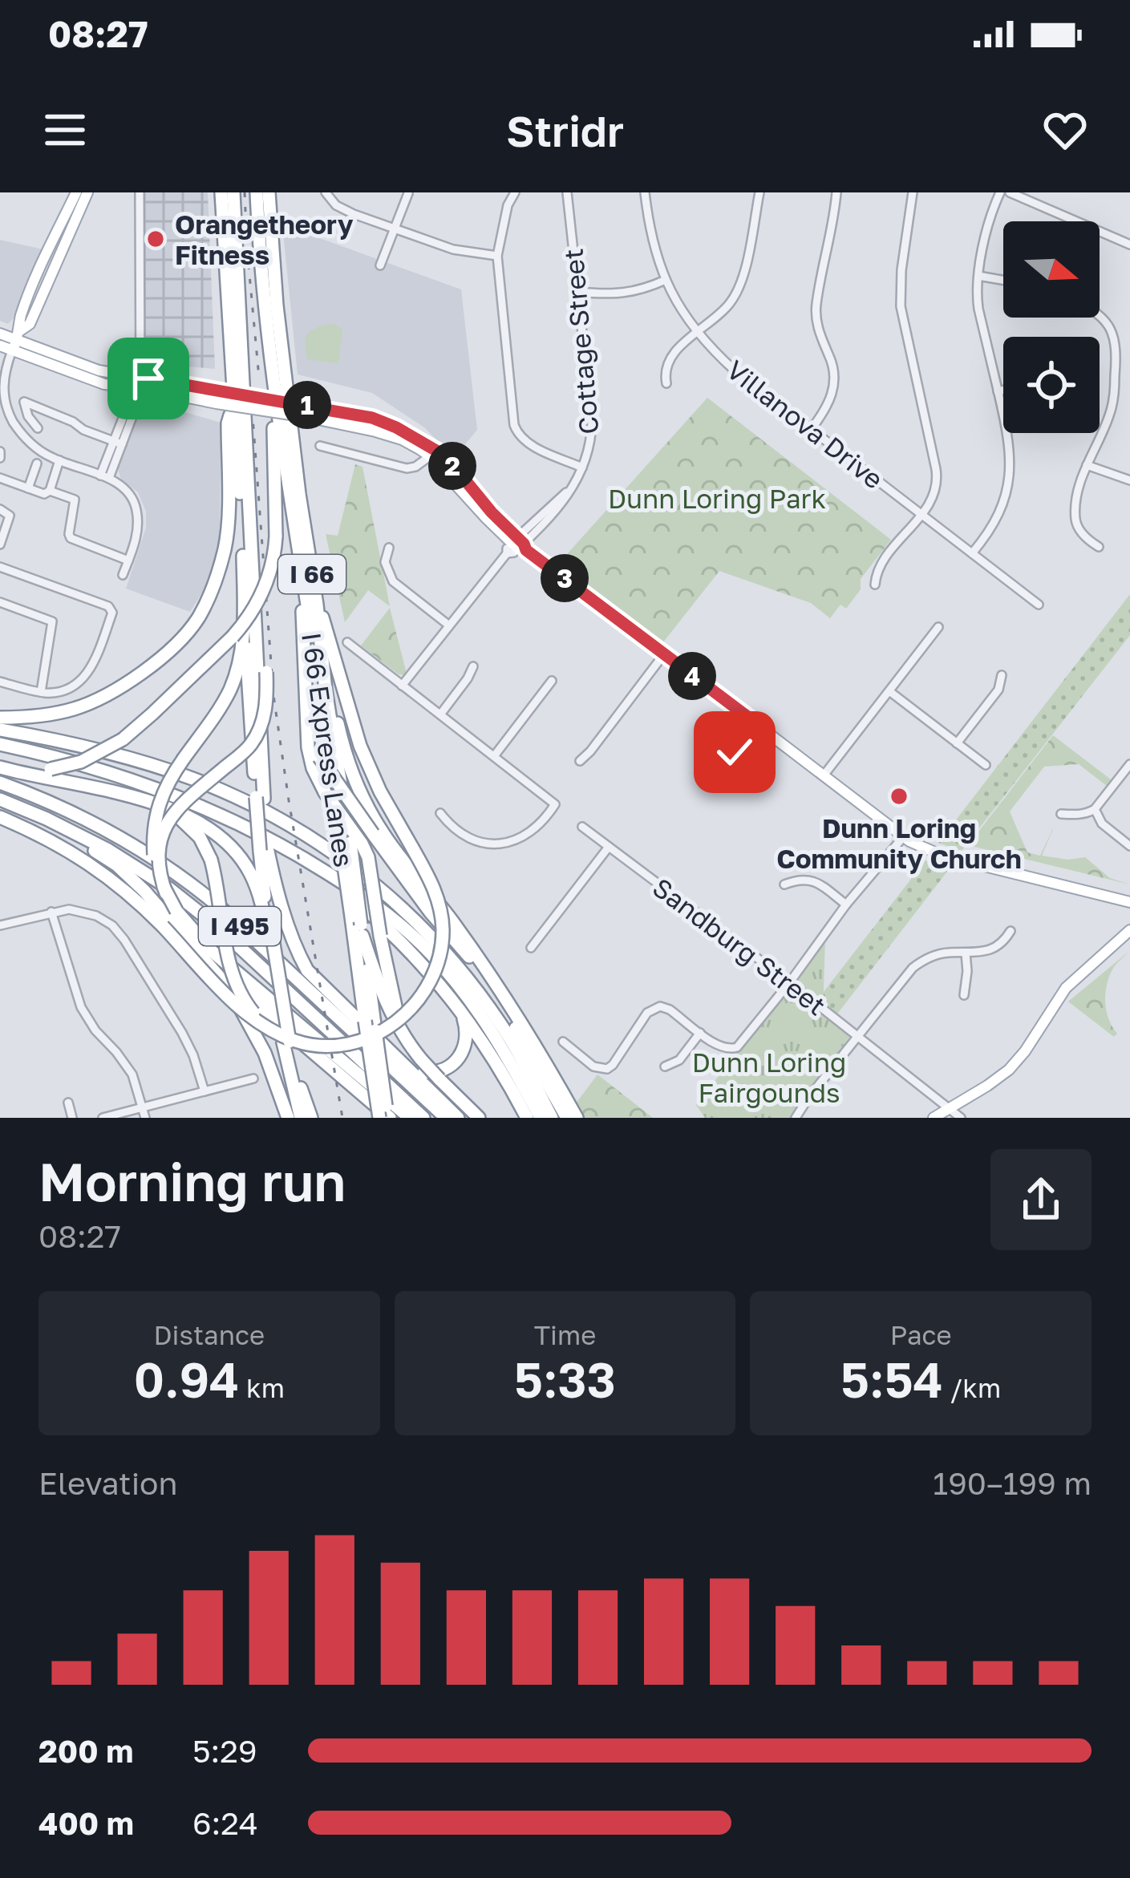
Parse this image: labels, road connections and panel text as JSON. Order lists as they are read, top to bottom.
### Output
{
  "streets": {
    "highway": ["I 66", "I 66 Express Lanes", "I 495"],
    "street": ["Cottage Street", "Villanova Drive", "Sandburg Street"]
  },
  "crossings": [
    ["I 66", "I 66 Express Lanes"]
  ],
  "parks": ["Dunn Loring Park", "Dunn Loring Fairgounds"],
  "places": ["Orangetheory Fitness", "Dunn Loring Community Church"],
  "north": "right",
  "page": {
    "status": "08:27",
    "header": "Stridr",
    "pins": [
      "1",
      "2",
      "3",
      "4"
    ],
    "heading": ["Morning run", "08:27"],
    "stats": [
      ["Distance", "0.94 km"],
      ["Time", "5:33"],
      ["Pace", "5:54 /km"]
    ],
    "chart": ["Elevation", "190–199 m"],
    "list": [
      {
        "name": "200 m",
        "note": "5:29"
      },
      {
        "name": "400 m",
        "note": "6:24"
      }
    ]
  }
}
